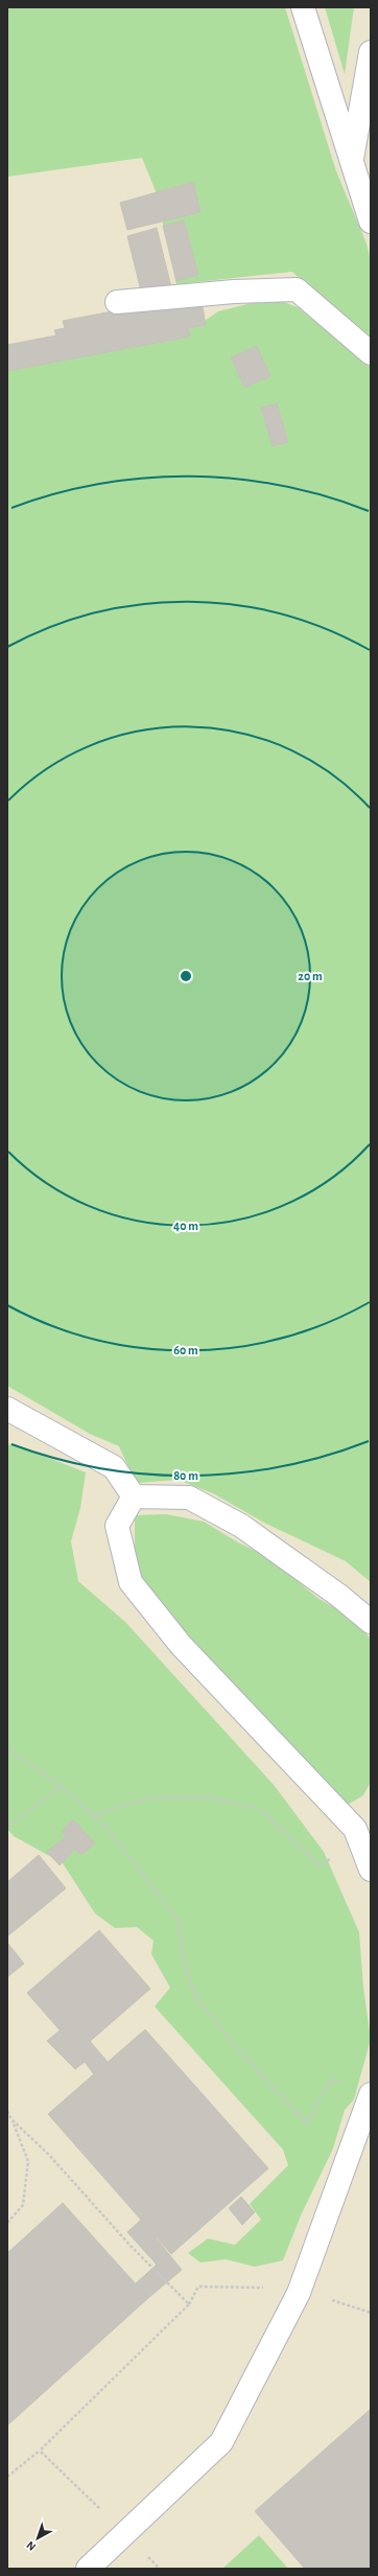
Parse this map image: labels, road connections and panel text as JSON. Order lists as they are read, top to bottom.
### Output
{
  "north": "bottom left",
  "rings": [
    "20 m",
    "40 m",
    "60 m",
    "80 m"
  ]
}
